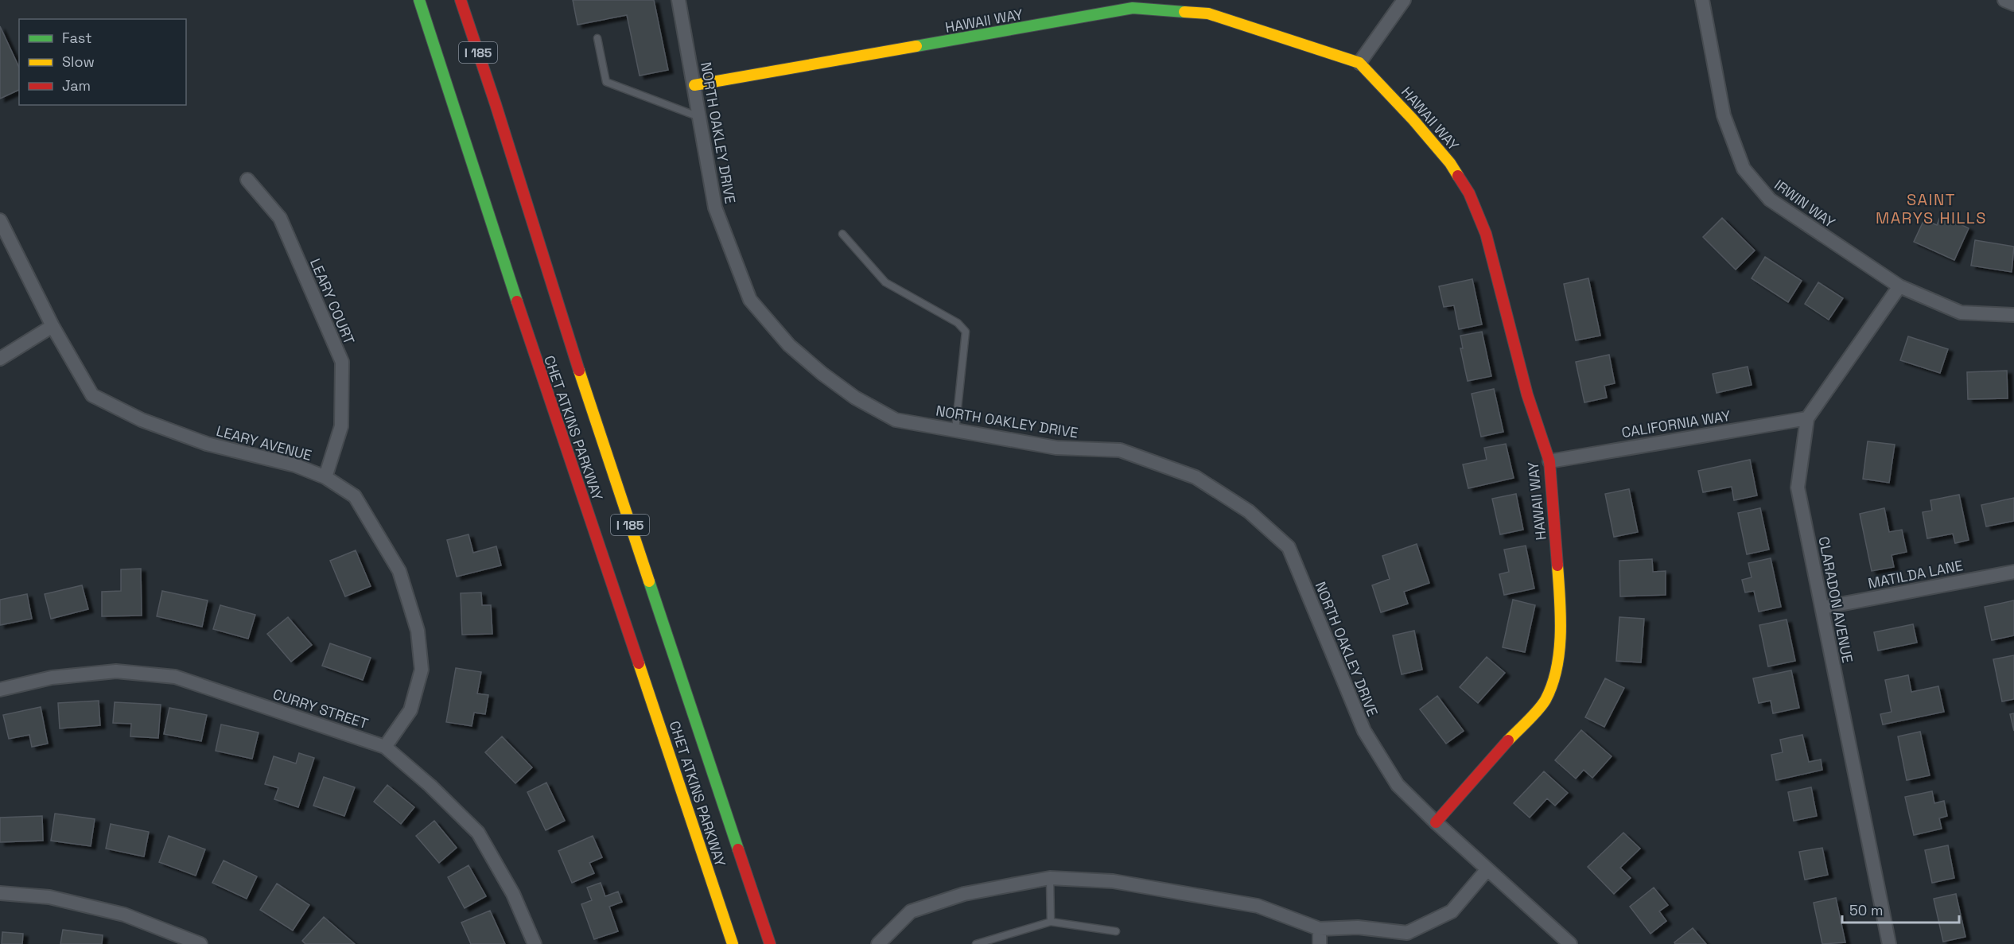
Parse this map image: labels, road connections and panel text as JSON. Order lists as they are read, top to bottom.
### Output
{
  "streets": {
    "main road": ["HAWAII WAY", "I 185", "CHET ATKINS PARKWAY"],
    "street": [
      "NORTH OAKLEY DRIVE",
      "IRWIN WAY",
      "LEARY COURT",
      "CALIFORNIA WAY",
      "LEARY AVENUE",
      "MATILDA LANE",
      "CLARADON AVENUE",
      "CURRY STREET"
    ]
  },
  "crossings": [
    ["HAWAII WAY", "NORTH OAKLEY DRIVE"],
    ["HAWAII WAY", "CALIFORNIA WAY"],
    ["IRWIN WAY", "CLARADON AVENUE"],
    ["LEARY COURT", "LEARY AVENUE"],
    ["CALIFORNIA WAY", "CLARADON AVENUE"],
    ["LEARY AVENUE", "CURRY STREET"],
    ["MATILDA LANE", "CLARADON AVENUE"]
  ],
  "districts": ["SAINT MARYS HILLS"],
  "legend": ["Fast", "Slow", "Jam"],
  "scale_bar": "50 m"
}
